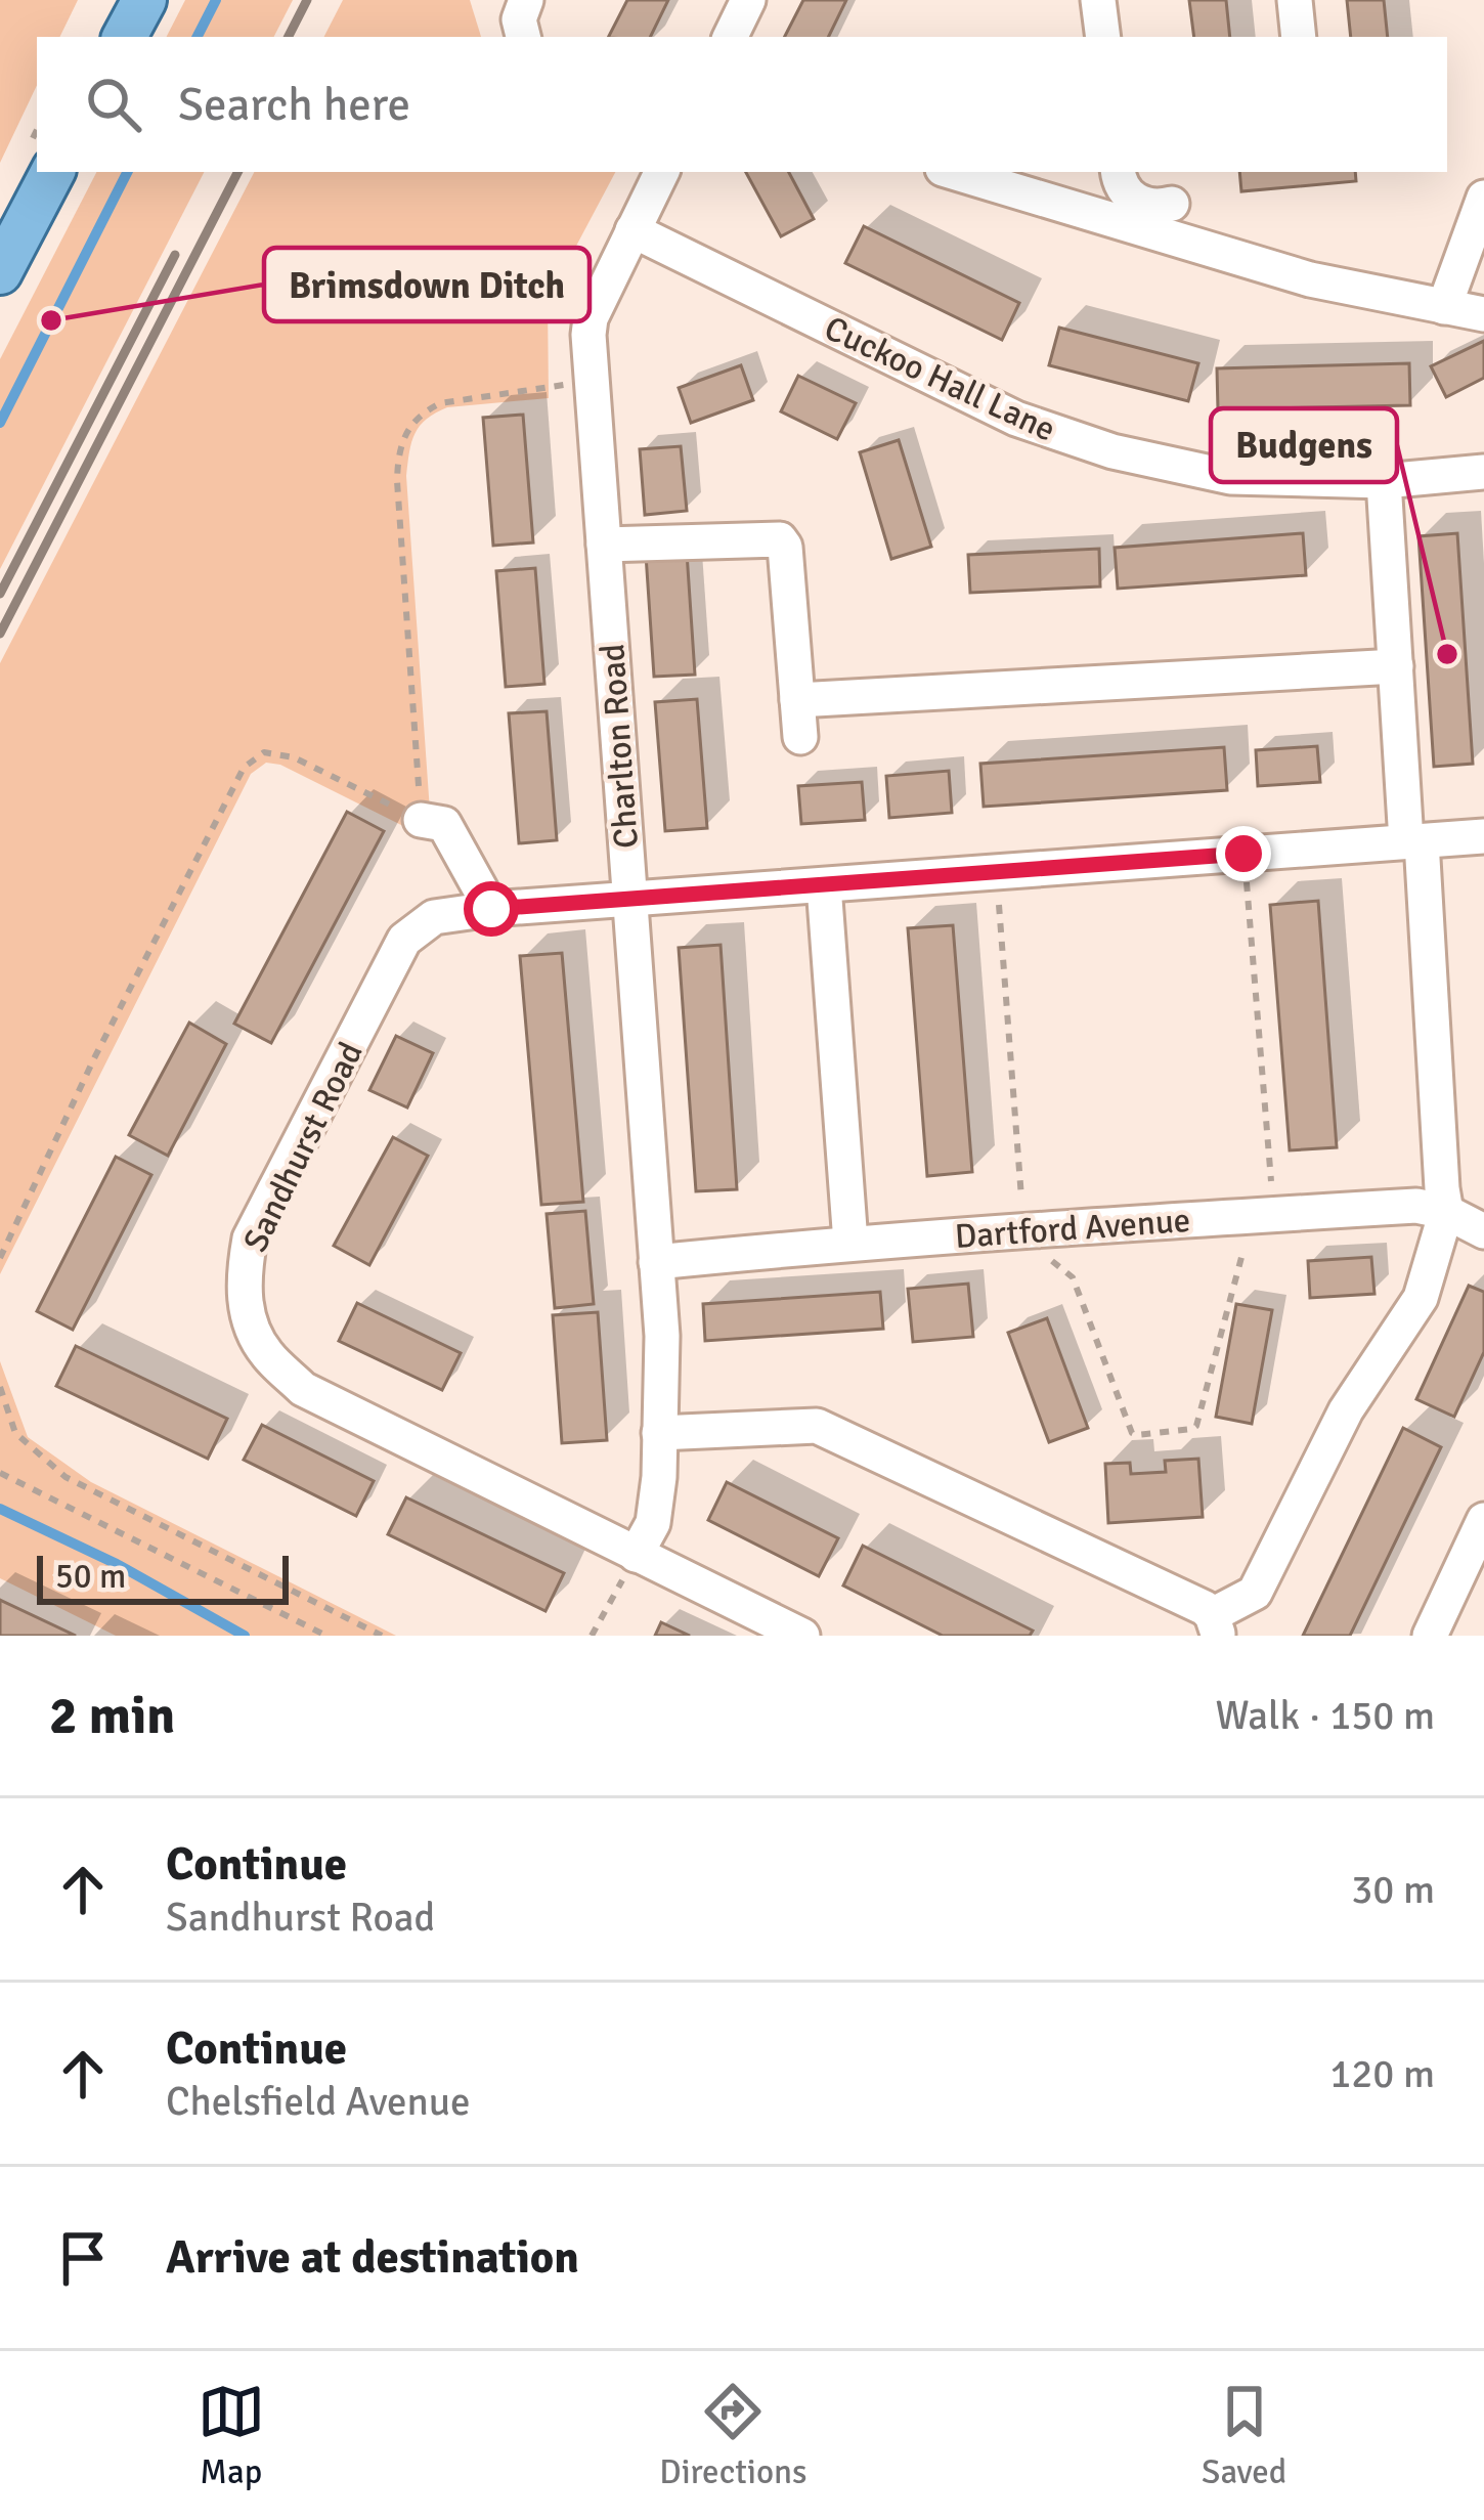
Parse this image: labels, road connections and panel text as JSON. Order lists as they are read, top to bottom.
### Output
{
  "streets": {
    "street": [
      "Cuckoo Hall Lane",
      "Charlton Road",
      "Sandhurst Road",
      "Dartford Avenue"
    ]
  },
  "crossings": [
    ["Cuckoo Hall Lane", "Charlton Road"],
    ["Charlton Road", "Sandhurst Road"],
    ["Charlton Road", "Dartford Avenue"]
  ],
  "places": ["Brimsdown Ditch", "Budgens"],
  "scale_bar": "50 m",
  "page": {
    "search": "Search here",
    "scale": "50 m",
    "heading": ["2 min", "Walk · 150 m"],
    "list": [
      ["Continue", "Sandhurst Road", "30 m"],
      ["Continue", "Chelsfield Avenue", "120 m"],
      "Arrive at destination"
    ],
    "nav": ["Map", "Directions", "Saved"]
  }
}
